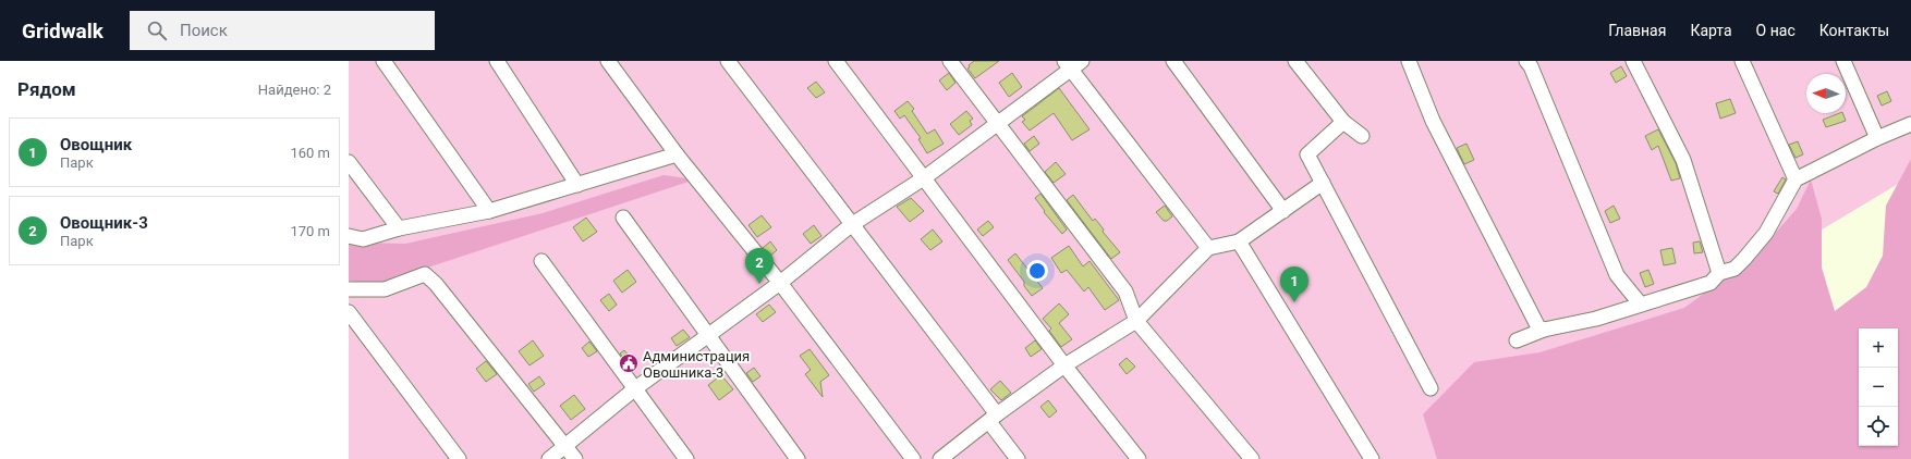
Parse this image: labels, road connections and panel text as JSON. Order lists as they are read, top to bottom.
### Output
{
  "places": {
    "public building": ["Администрация Овошника-3"]
  },
  "north": "left",
  "page": {
    "header": "Gridwalk",
    "search": "Поиск",
    "nav": [
      "Главная",
      "Карта",
      "О нас",
      "Контакты"
    ],
    "heading": ["Рядом", "Найдено: 2"],
    "list": [
      {
        "mark": "1",
        "name": "Овощник",
        "note": "Парк",
        "value": "160 m"
      },
      {
        "mark": "2",
        "name": "Овощник-3",
        "note": "Парк",
        "value": "170 m"
      }
    ],
    "pins": ["2", "1"],
    "map_buttons": ["+", "−"]
  }
}
